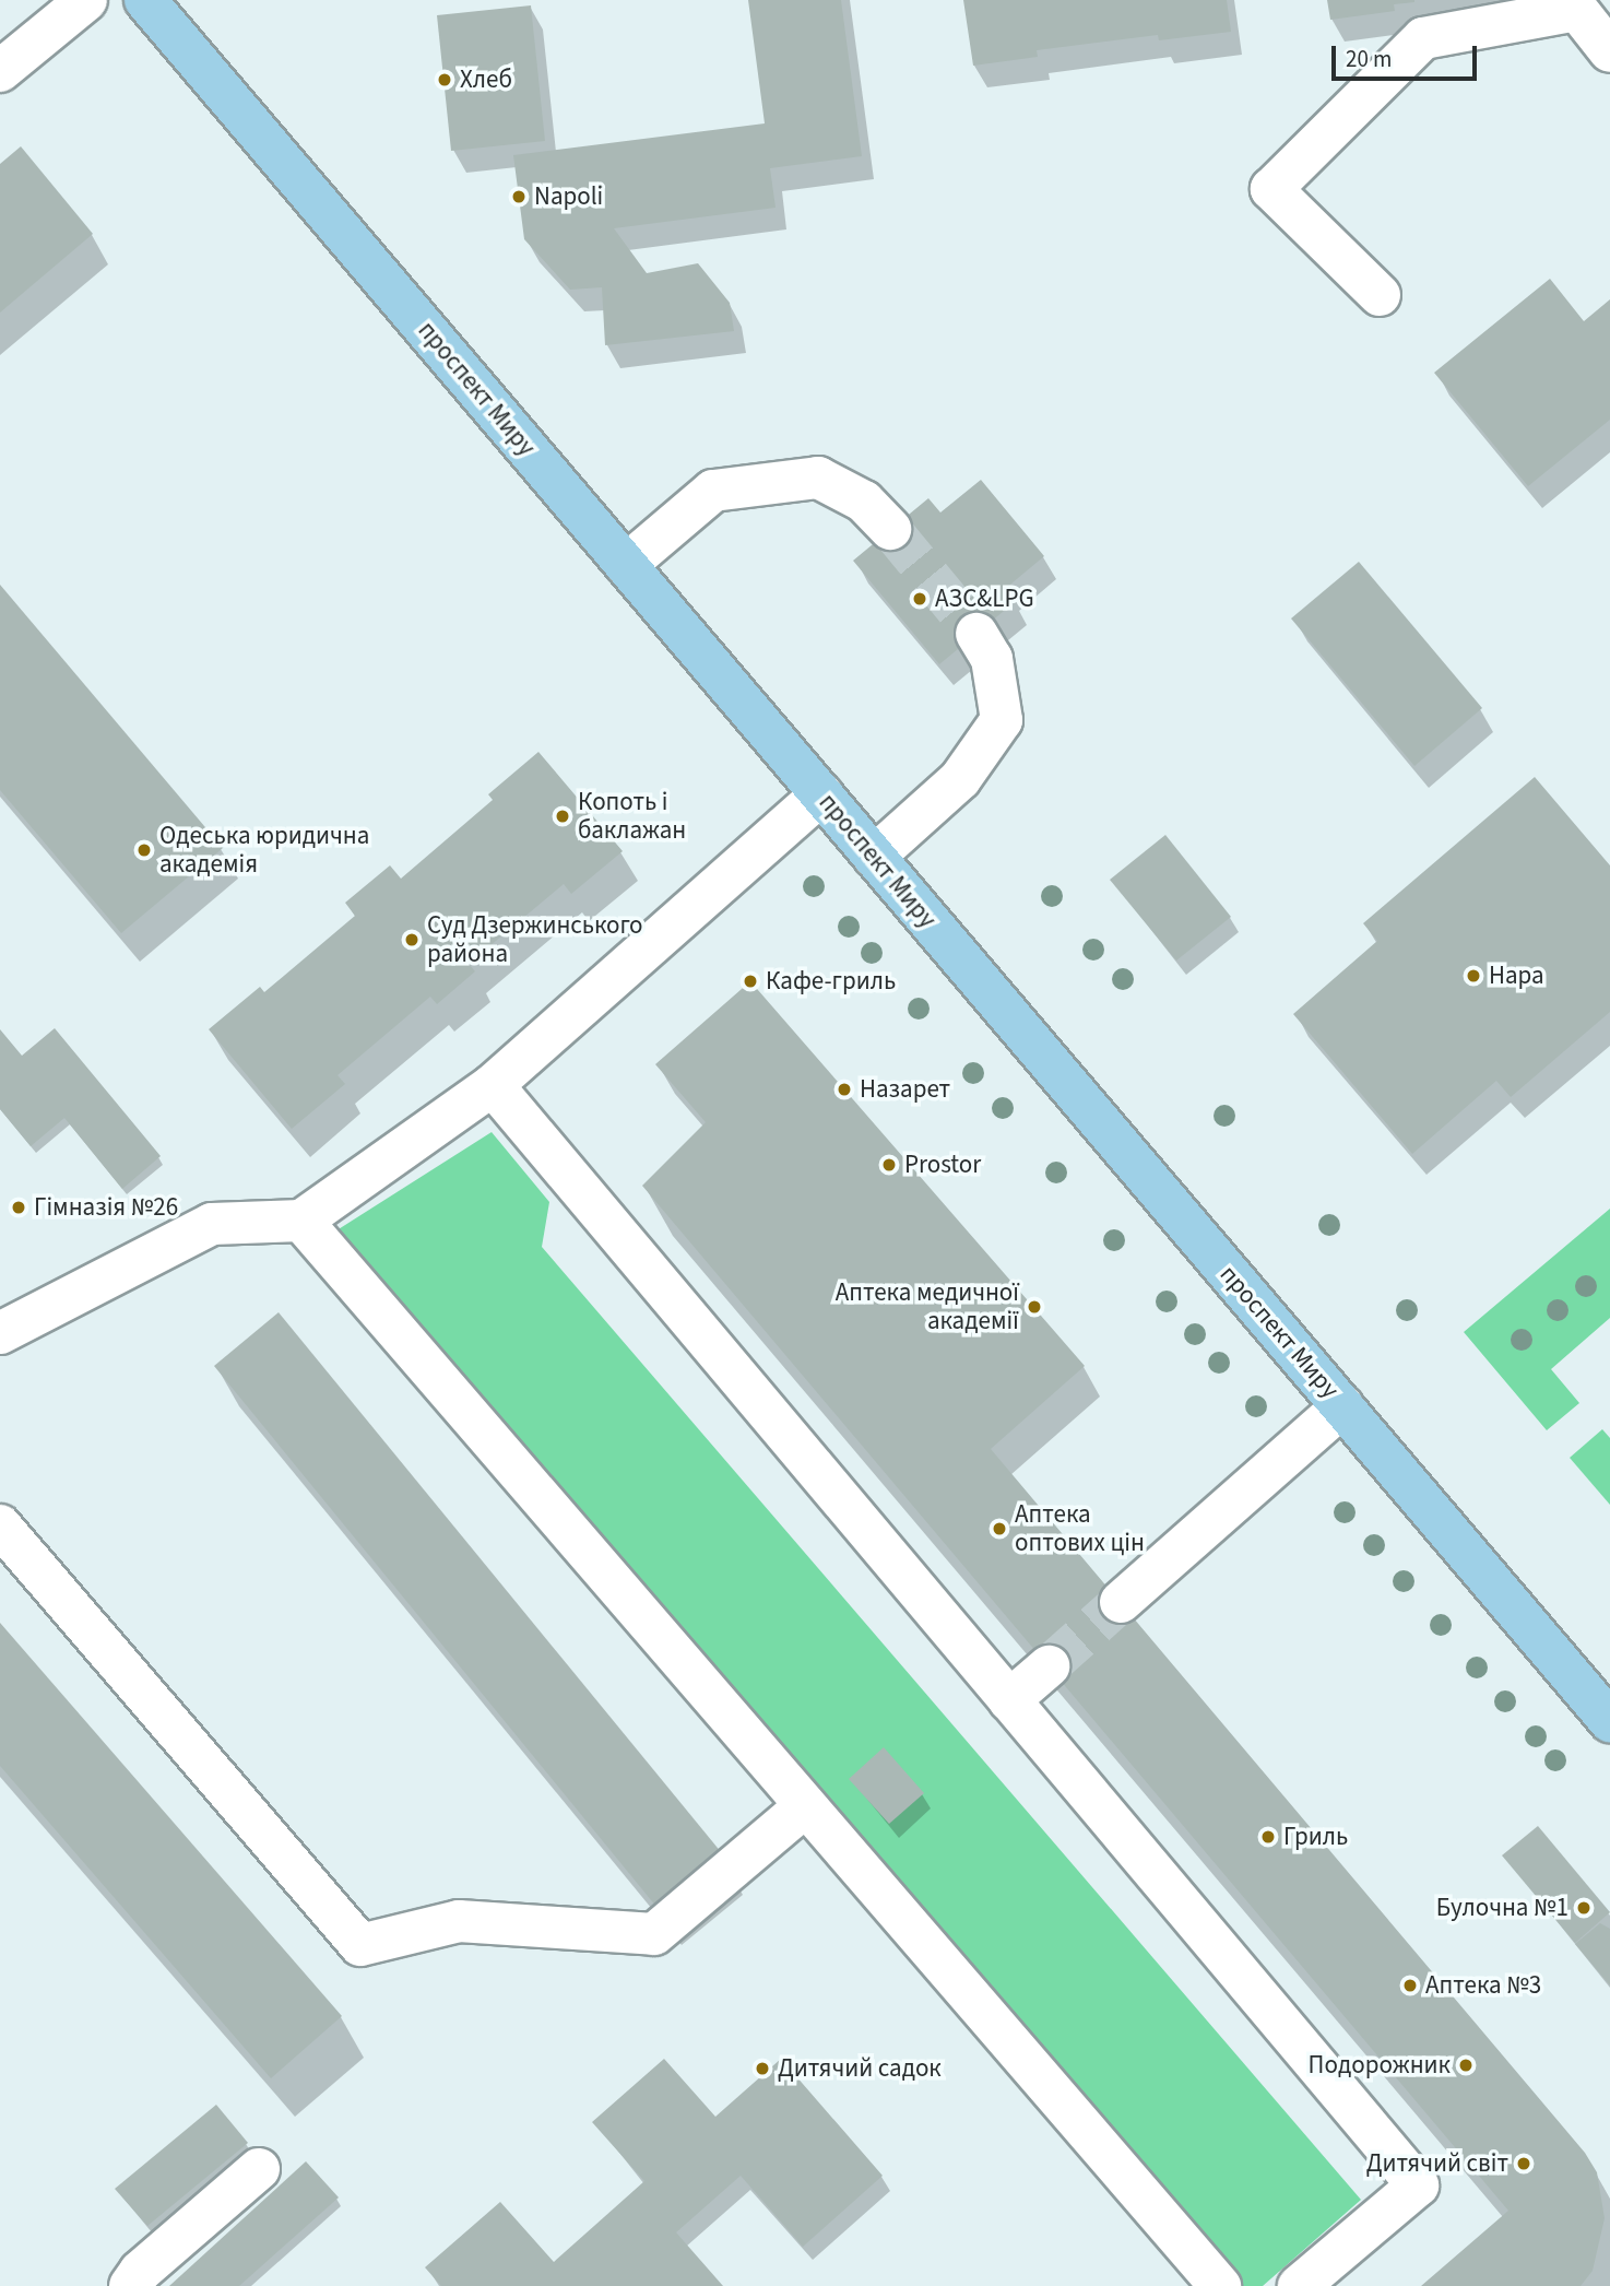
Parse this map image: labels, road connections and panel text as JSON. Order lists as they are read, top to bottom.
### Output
{
  "streets": {
    "main road": ["проспект Миру"]
  },
  "places": [
    "Хлеб",
    "Napoli",
    "АЗС&LPG",
    "Копоть і баклажан",
    "Одеська юридична академія",
    "Суд Дзержинського района",
    "Нара",
    "Кафе-гриль",
    "Назарет",
    "Prostor",
    "Гімназія №26",
    "Аптека медичної академії",
    "Аптека оптових цін",
    "Гриль",
    "Булочна №1",
    "Аптека №3",
    "Подорожник",
    "Дитячий садок",
    "Дитячий світ"
  ],
  "scale_bar": "20 m"
}
